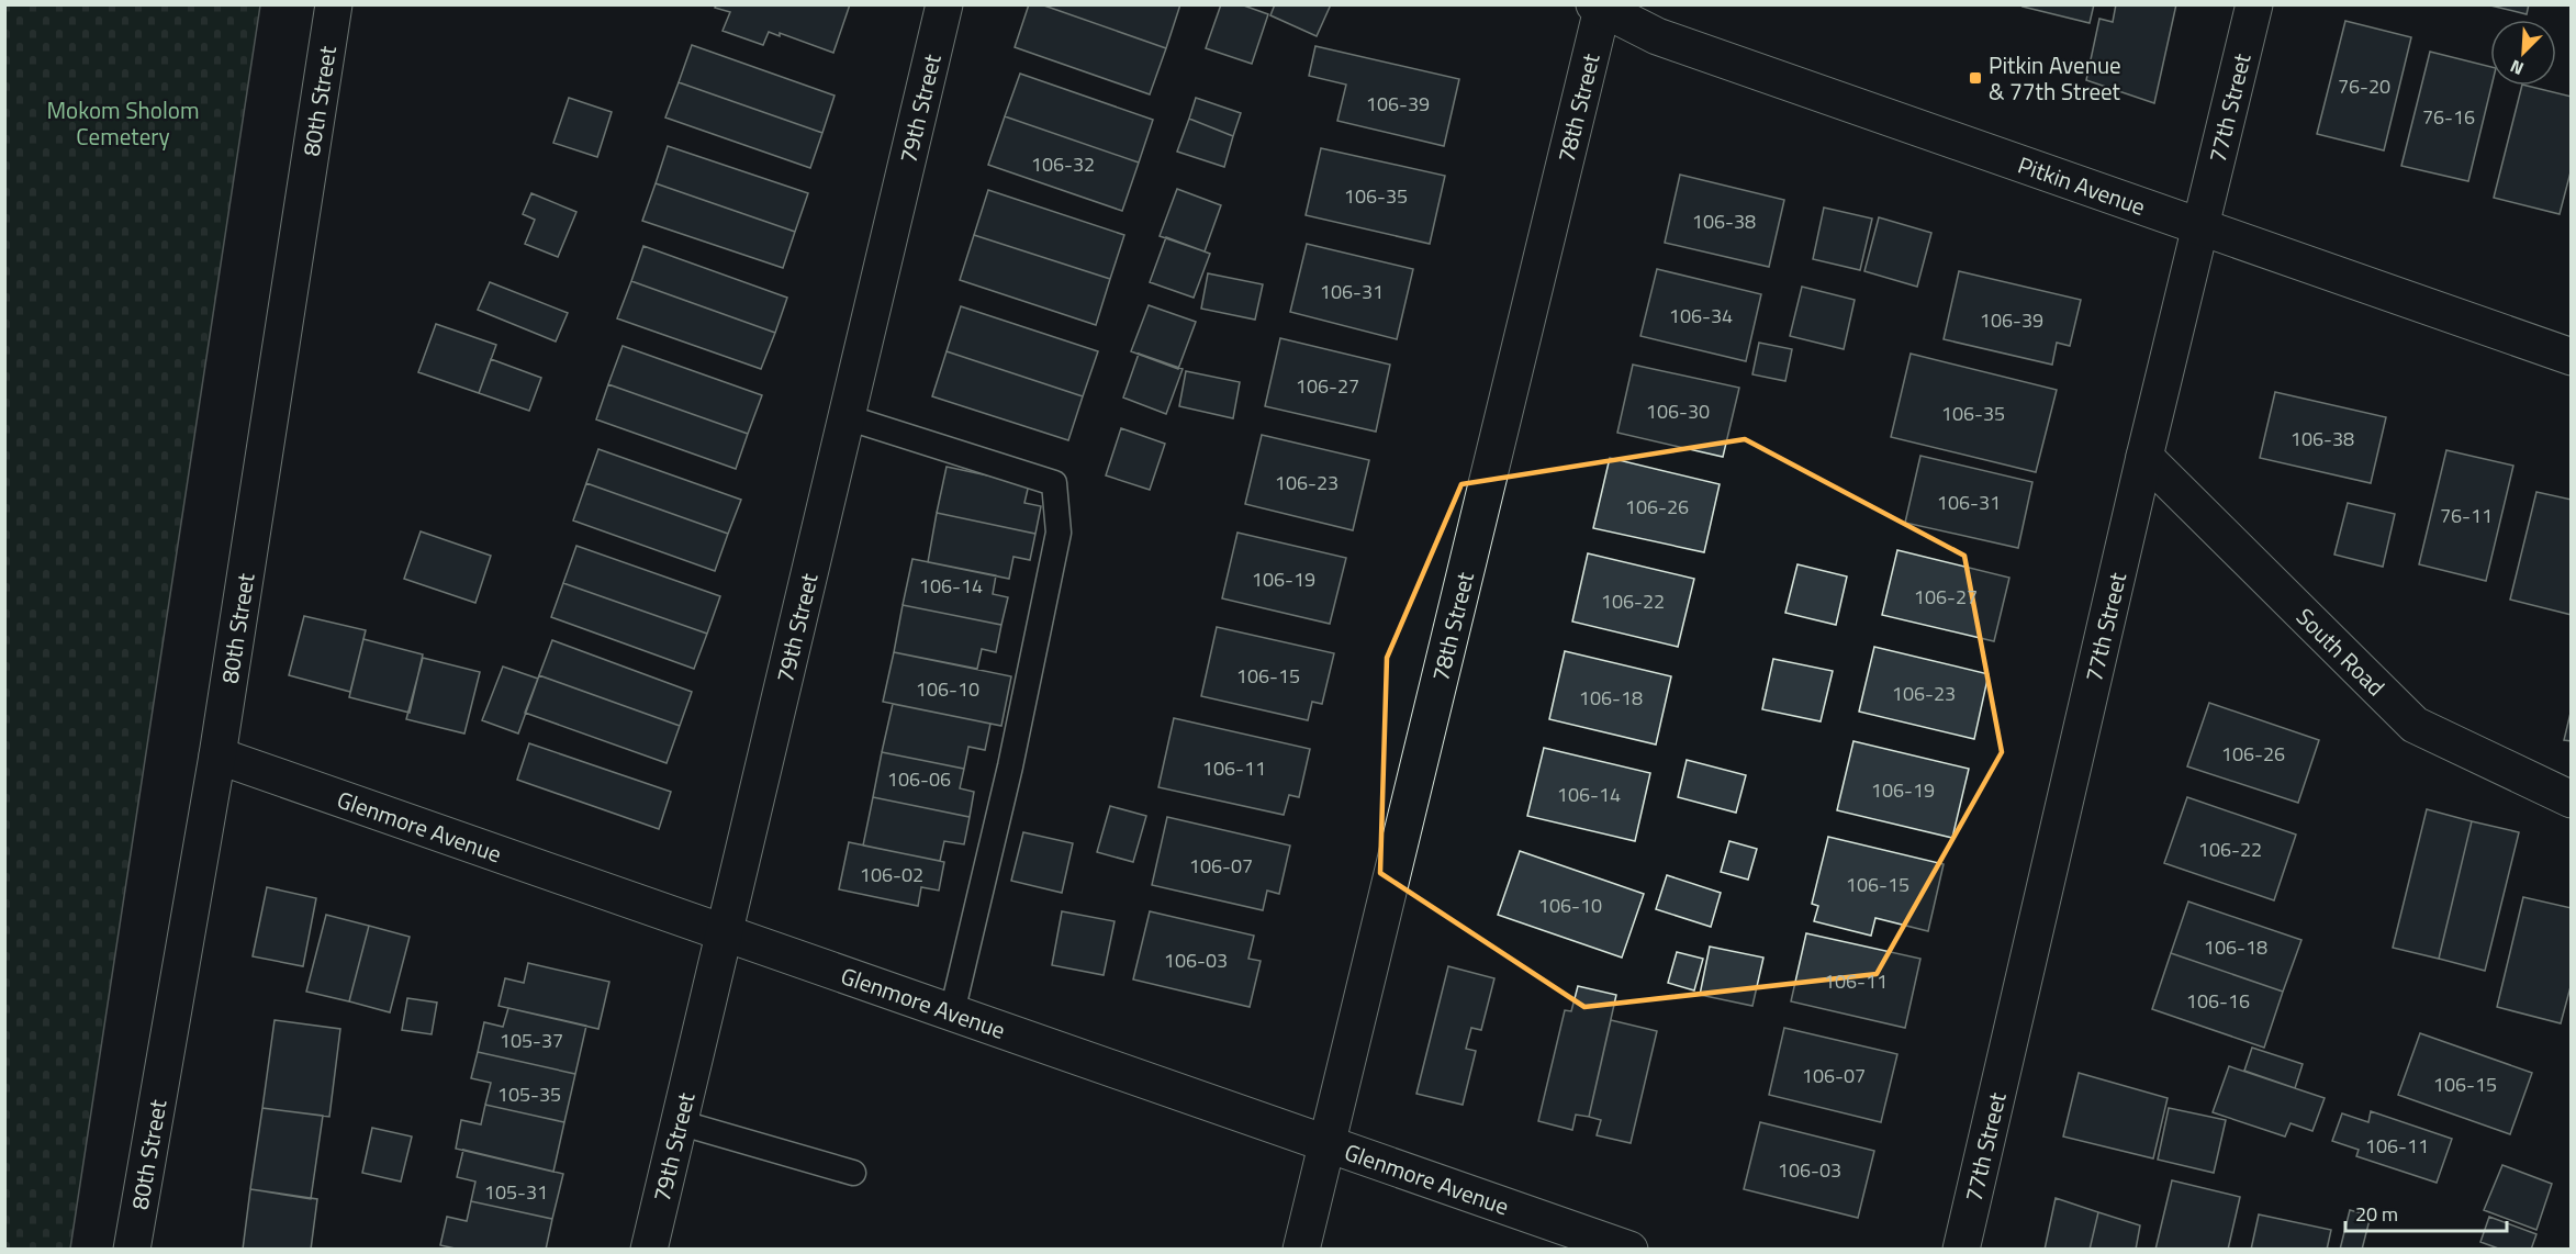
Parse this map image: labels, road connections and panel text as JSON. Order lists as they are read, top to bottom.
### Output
{
  "streets": {
    "street": [
      "80th Street",
      "79th Street",
      "77th Street",
      "78th Street",
      "Pitkin Avenue",
      "South Road",
      "Glenmore Avenue"
    ]
  },
  "crossings": [
    ["80th Street", "Glenmore Avenue"],
    ["79th Street", "Glenmore Avenue"],
    ["77th Street", "Pitkin Avenue"],
    ["77th Street", "South Road"],
    ["78th Street", "Pitkin Avenue"],
    ["78th Street", "Glenmore Avenue"]
  ],
  "parks": ["Mokom Sholom Cemetery"],
  "places": {
    "transit": ["Pitkin Avenue & 77th Street"]
  },
  "house_numbers": [
    "76-20",
    "106-39",
    "76-16",
    "106-32",
    "106-35",
    "106-38",
    "106-31",
    "106-34",
    "106-39",
    "106-27",
    "106-30",
    "106-35",
    "106-38",
    "106-23",
    "106-31",
    "106-26",
    "76-11",
    "106-19",
    "106-14",
    "106-27",
    "106-22",
    "106-15",
    "106-10",
    "106-23",
    "106-18",
    "106-26",
    "106-11",
    "106-06",
    "106-19",
    "106-14",
    "106-22",
    "106-07",
    "106-02",
    "106-15",
    "106-10",
    "106-18",
    "106-03",
    "106-11",
    "106-16",
    "105-37",
    "106-07",
    "106-15",
    "105-35",
    "106-11",
    "106-03",
    "105-31"
  ],
  "scale_bar": "20 m",
  "north": "bottom left"
}
